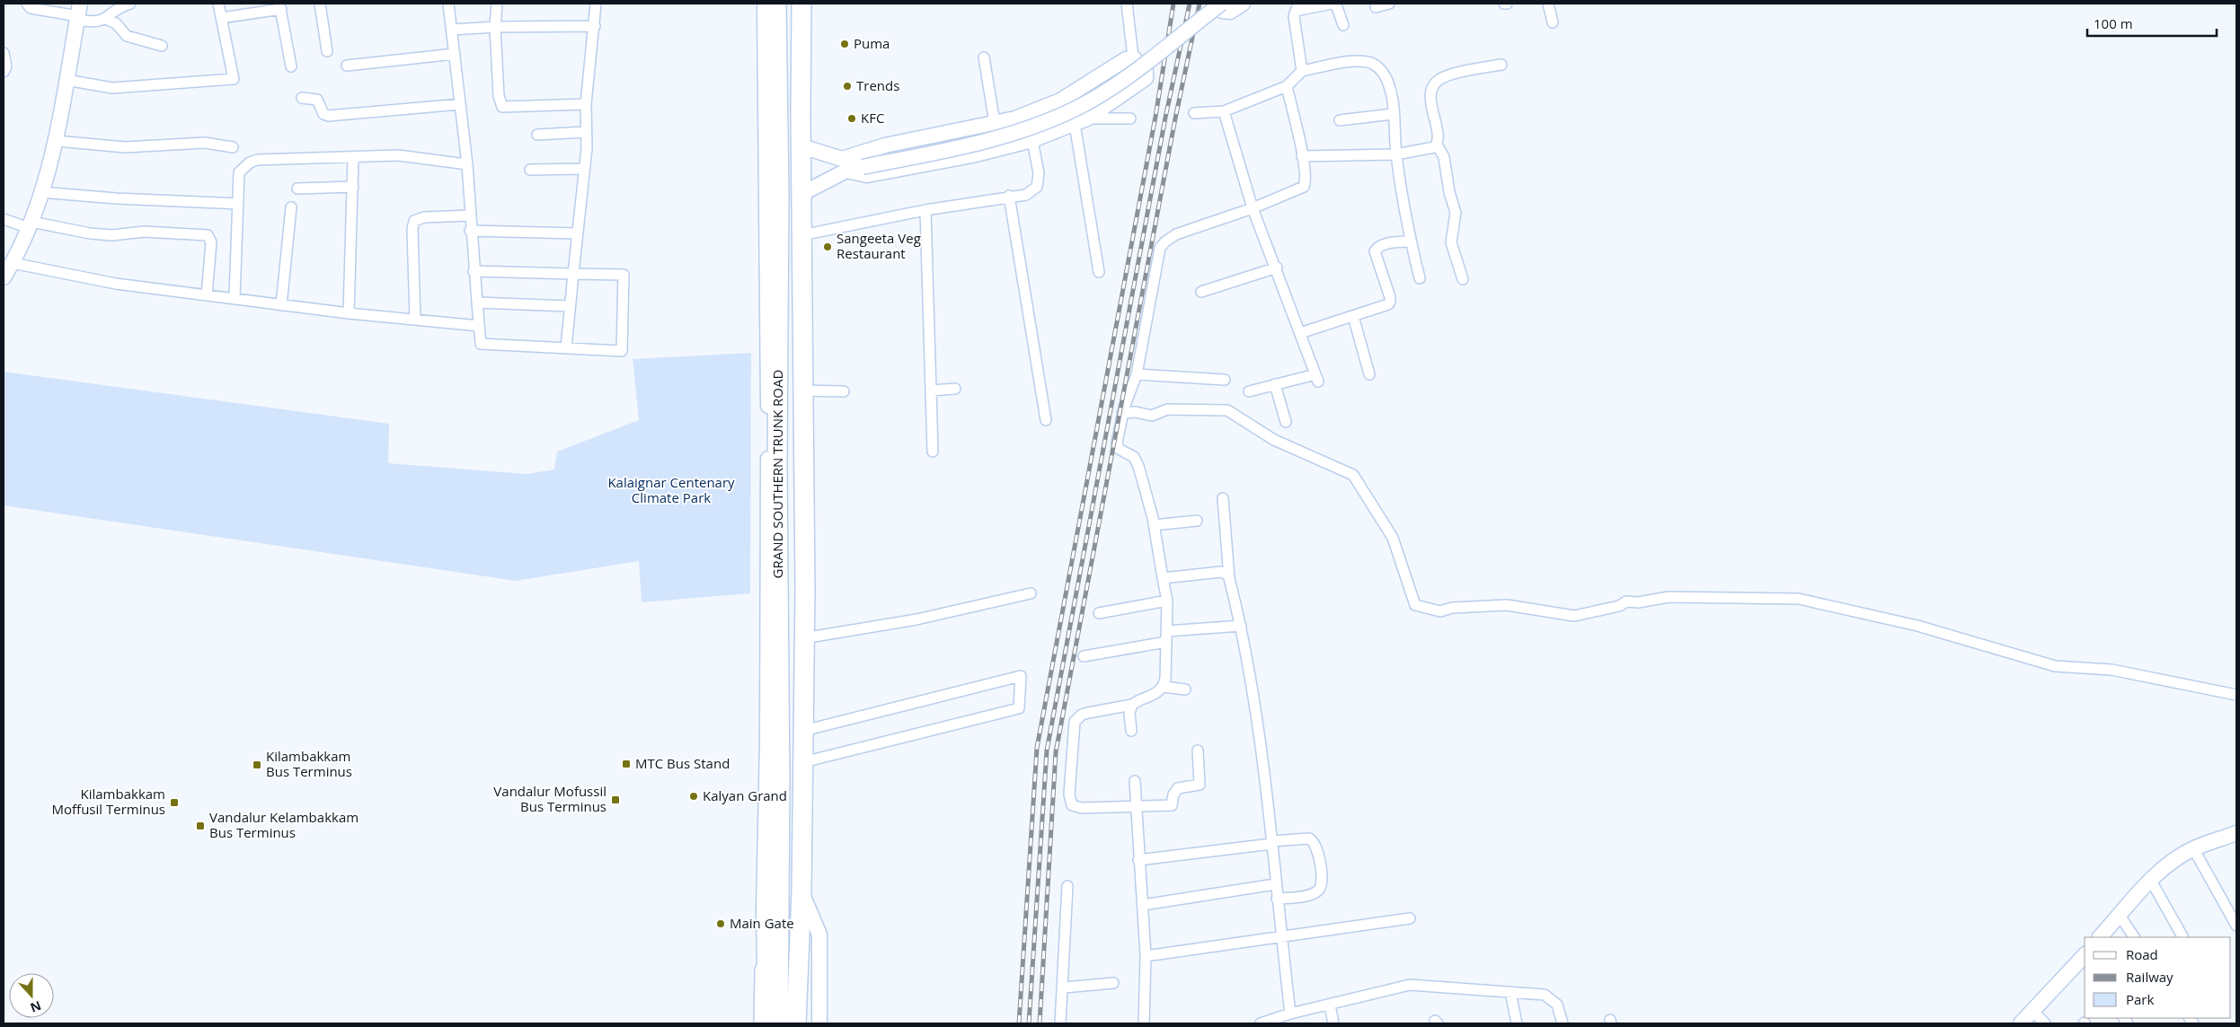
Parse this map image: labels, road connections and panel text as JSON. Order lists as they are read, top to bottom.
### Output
{
  "streets": {
    "highway": ["GRAND SOUTHERN TRUNK ROAD"]
  },
  "parks": ["Kalaignar Centenary Climate Park"],
  "places": {
    "other": [
      "Puma",
      "Trends",
      "KFC",
      "Sangeeta Veg Restaurant",
      "Kalyan Grand",
      "Main Gate"
    ],
    "transit": [
      "MTC Bus Stand",
      "Kilambakkam Bus Terminus",
      "Vandalur Mofussil Bus Terminus",
      "Kilambakkam Moffusil Terminus",
      "Vandalur Kelambakkam Bus Terminus"
    ]
  },
  "legend": ["Road", "Railway", "Park"],
  "scale_bar": "100 m",
  "north": "bottom"
}
